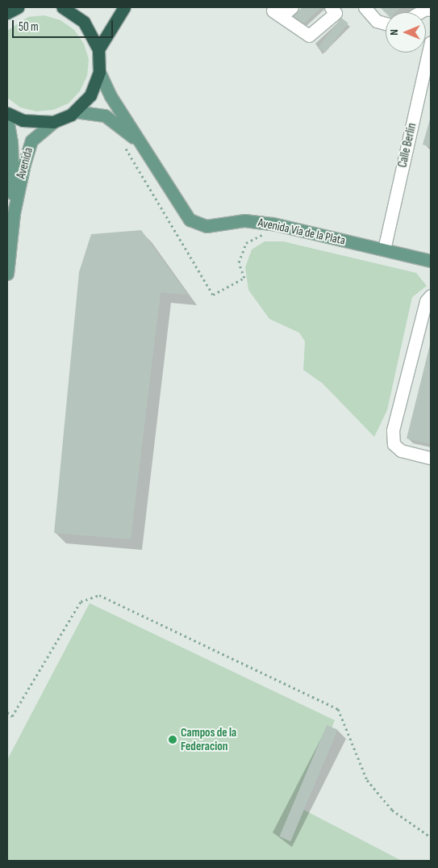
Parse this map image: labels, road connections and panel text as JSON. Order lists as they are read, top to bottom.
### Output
{
  "streets": {
    "main road": ["Avenida", "Avenida Vía de la Plata"],
    "street": ["Calle Berlín"]
  },
  "crossings": [
    ["Calle Berlín", "Avenida Vía de la Plata"]
  ],
  "places": ["Campos de la Federacion"],
  "scale_bar": "50 m",
  "north": "left"
}
